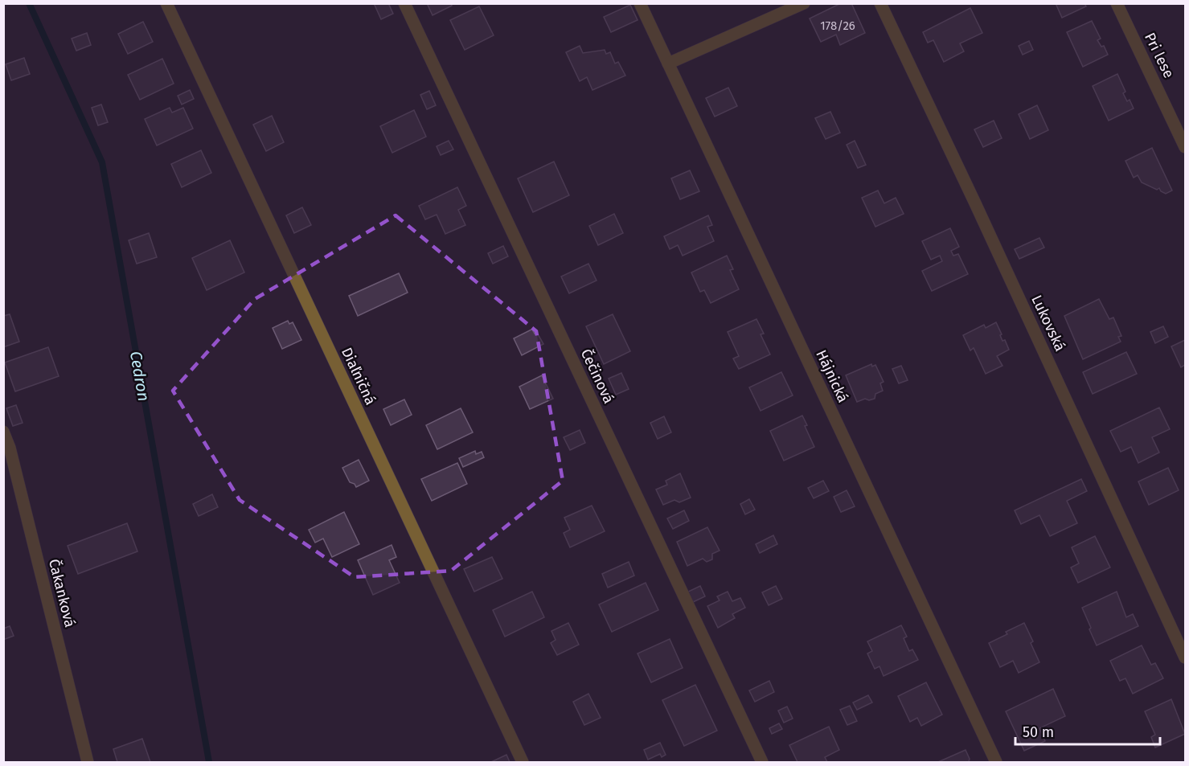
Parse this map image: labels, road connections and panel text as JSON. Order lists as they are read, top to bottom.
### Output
{
  "streets": {
    "street": [
      "Pri lese",
      "Lukovská",
      "Diaľničná",
      "Čečinová",
      "Hájnická",
      "Čakanková"
    ]
  },
  "water": ["Cedron"],
  "house_numbers": ["178/26"],
  "scale_bar": "50 m"
}
